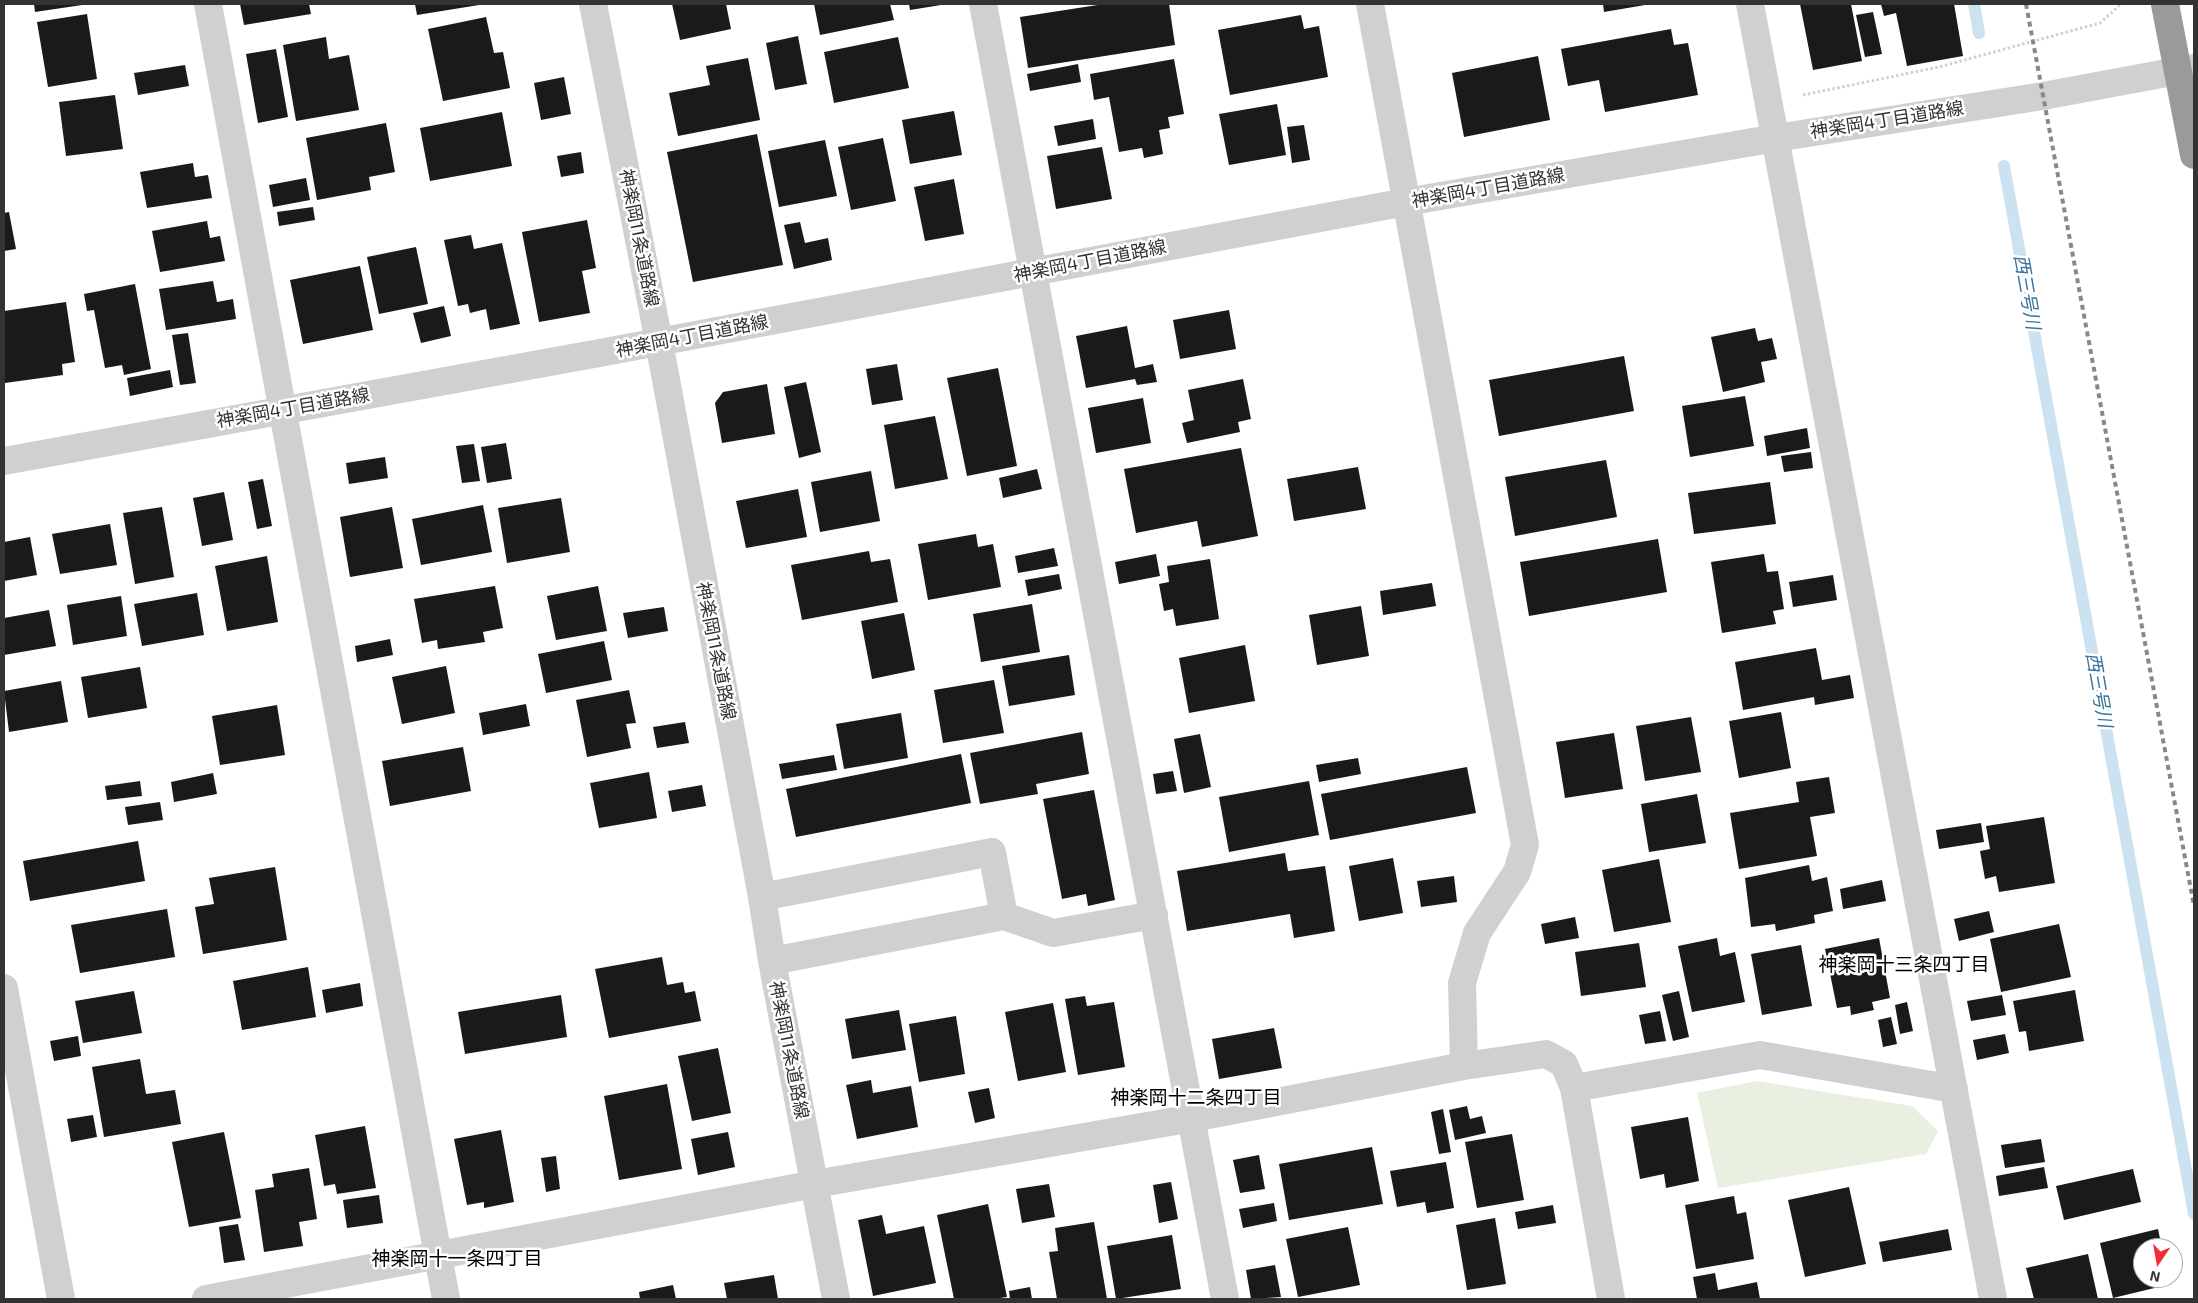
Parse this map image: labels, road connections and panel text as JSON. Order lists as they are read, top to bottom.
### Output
{
  "streets": {
    "street": ["神楽岡4丁目道路線", "神楽岡11条道路線"]
  },
  "crossings": [
    ["神楽岡4丁目道路線", "神楽岡11条道路線"]
  ],
  "districts": ["神楽岡十三条四丁目", "神楽岡十二条四丁目", "神楽岡十一条四丁目"],
  "water": ["西三号川"],
  "north": "bottom"
}
